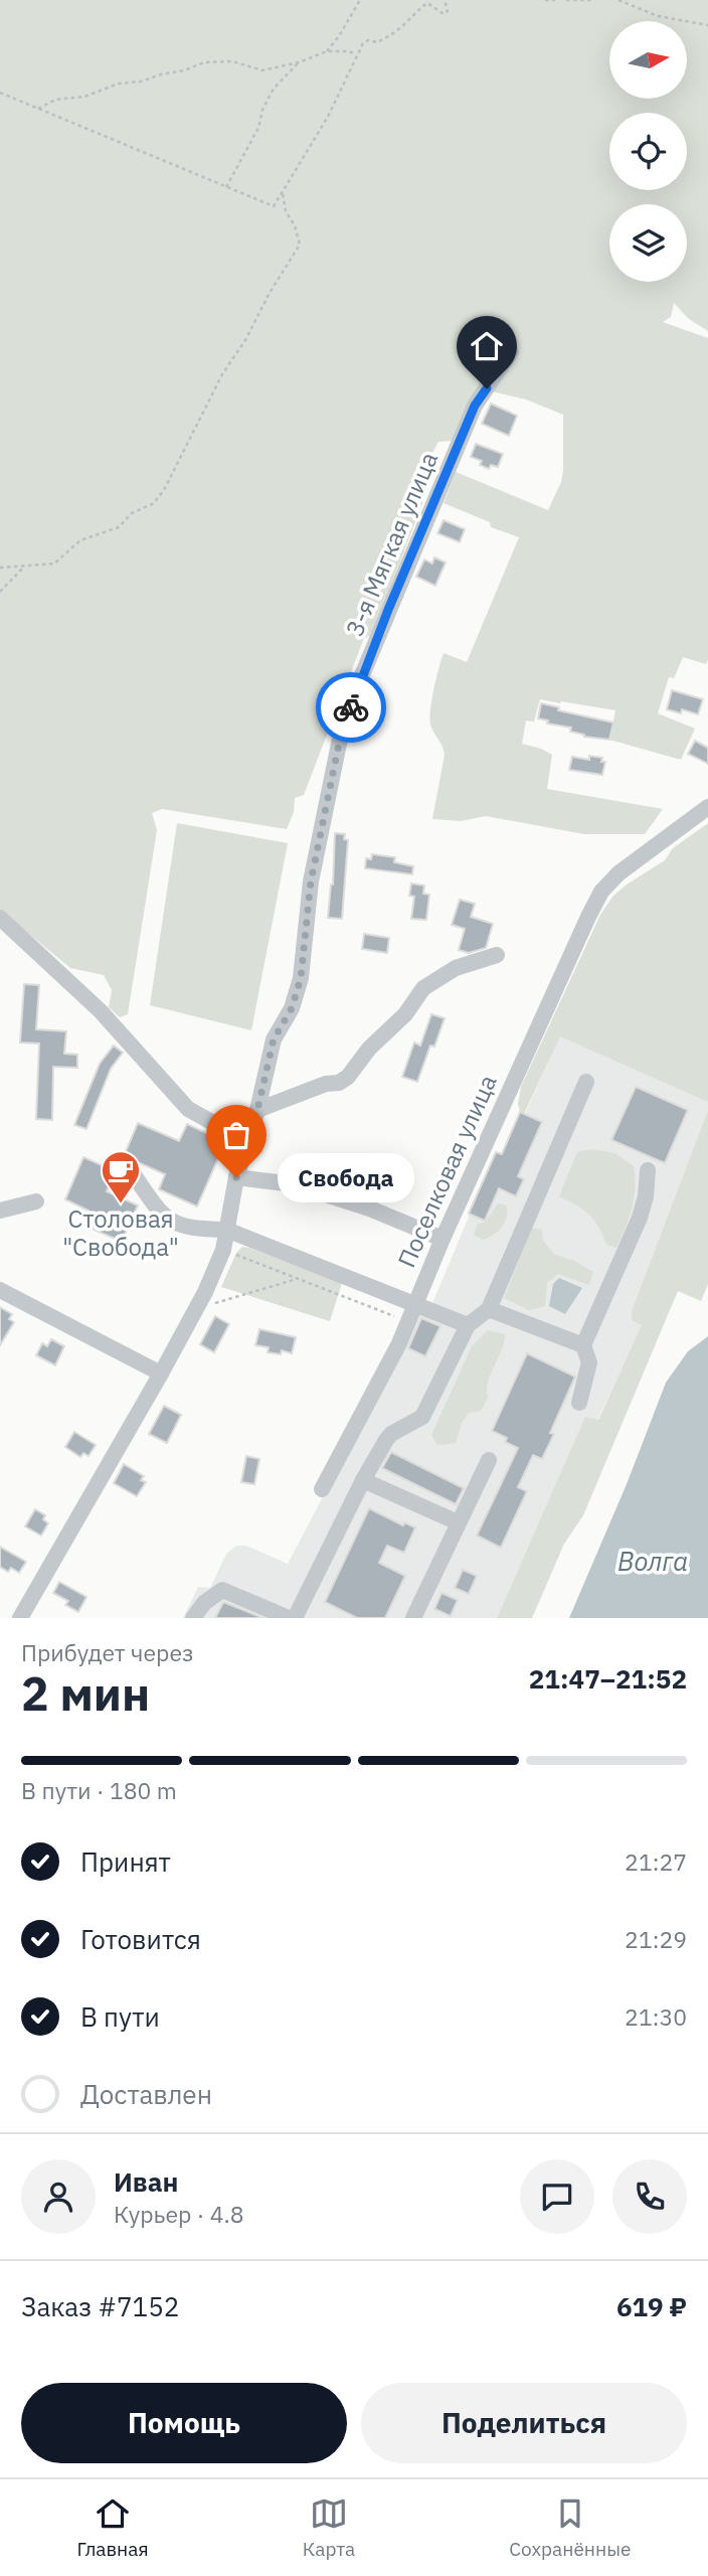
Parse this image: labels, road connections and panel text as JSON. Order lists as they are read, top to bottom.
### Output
{
  "streets": {
    "street": ["3-я Мягкая улица", "Поселковая улица"]
  },
  "water": ["Волга"],
  "places": {
    "other": ["Свобода"],
    "cafe": ["Столовая \"Свобода\""]
  },
  "north": "right",
  "page": {
    "bubble": "Свобода",
    "heading": ["2 мин", "Прибудет через", "21:47–21:52"],
    "panel": [
      "Иван",
      "Курьер · 4.8",
      "Заказ #7152",
      "619 ₽"
    ],
    "bar": "В пути · 180 m",
    "list": [
      ["Принят", "21:27"],
      ["Готовится", "21:29"],
      ["В пути", "21:30"],
      "Доставлен"
    ],
    "buttons": ["Помощь", "Поделиться"],
    "tabs": ["Главная", "Карта", "Сохранённые"]
  }
}
